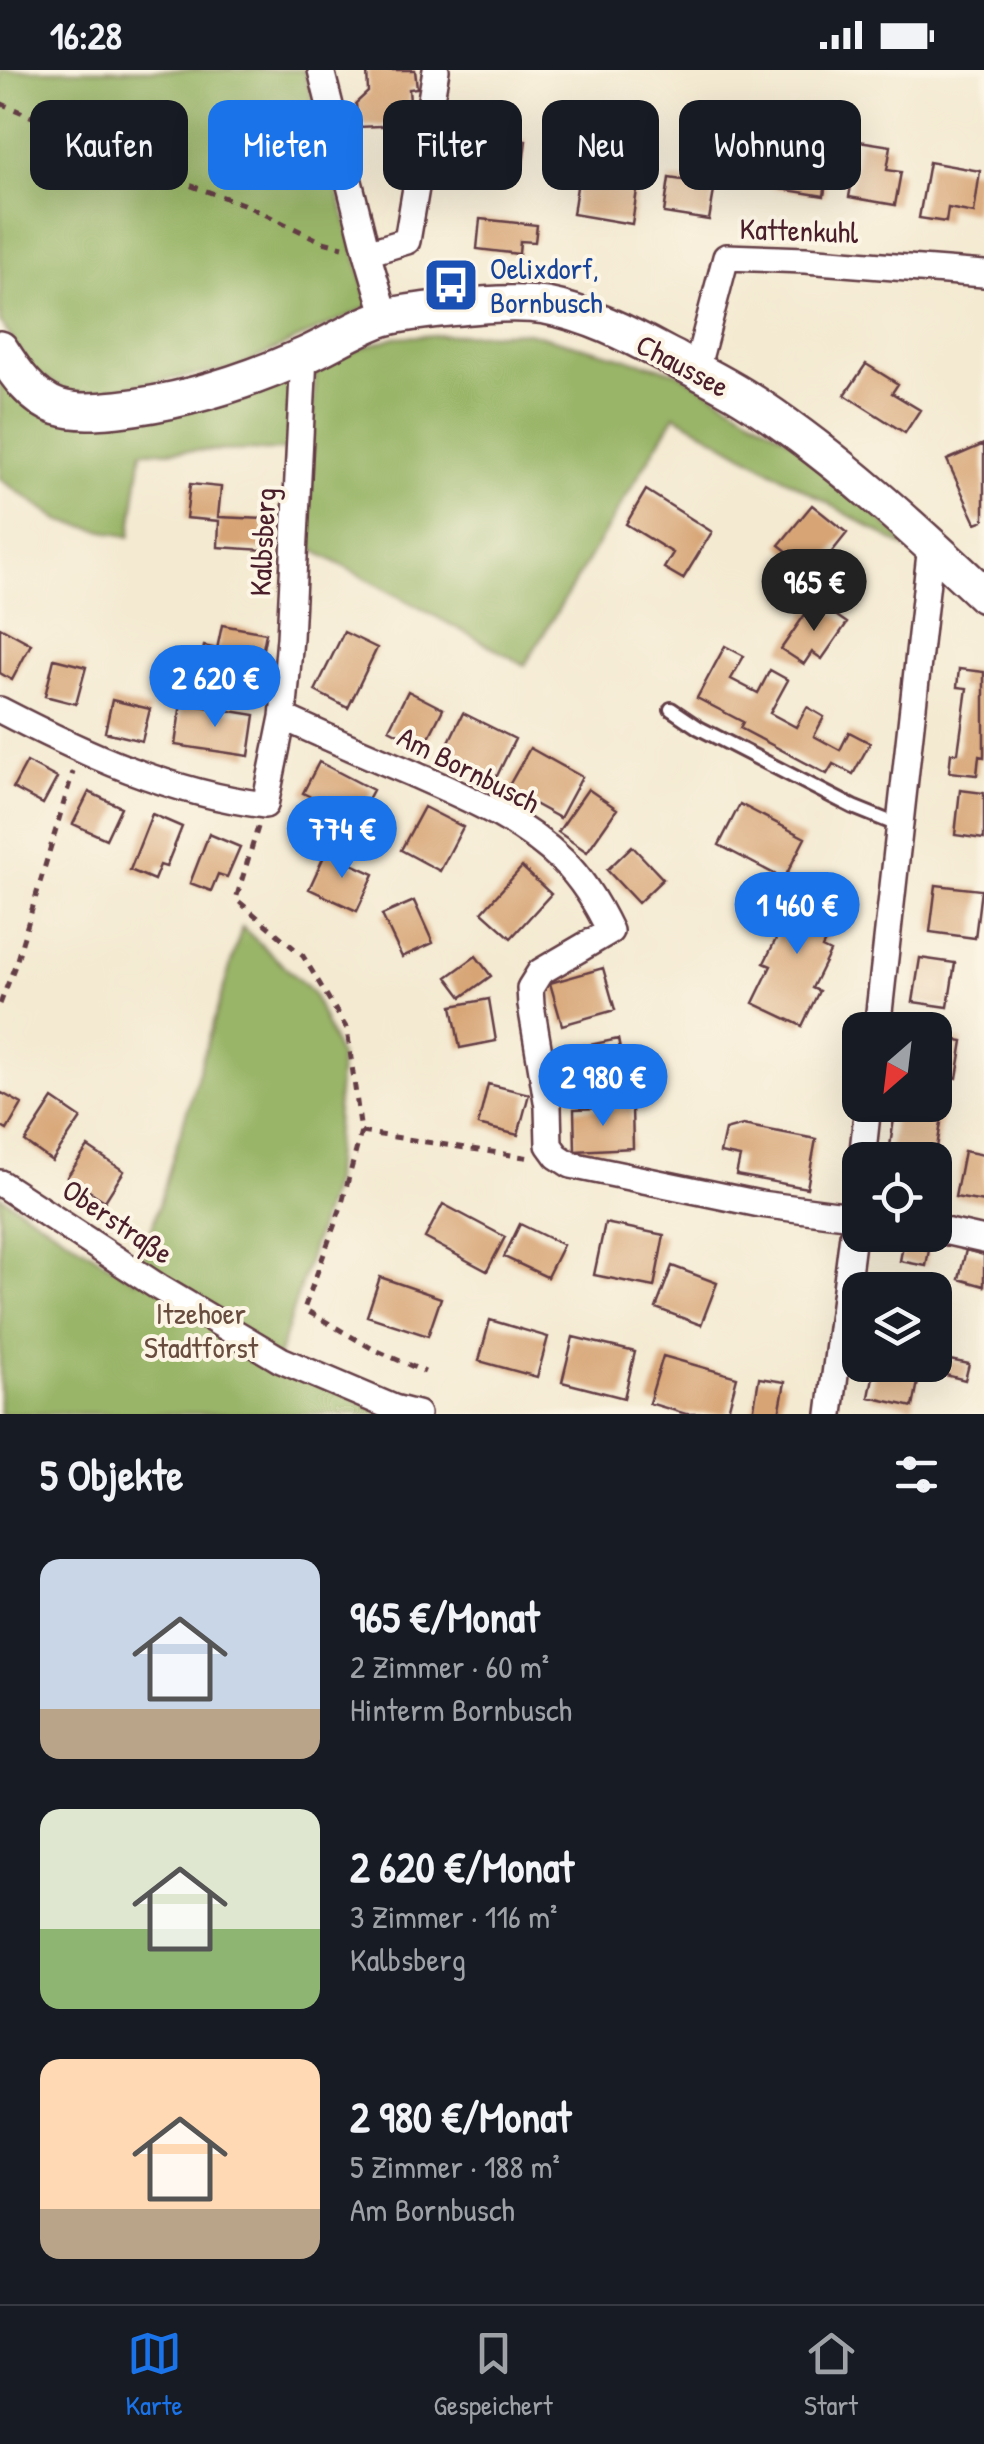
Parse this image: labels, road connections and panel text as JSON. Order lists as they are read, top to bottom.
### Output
{
  "streets": {
    "street": [
      "Kattenkuhl",
      "Chaussee",
      "Kalbsberg",
      "Am Bornbusch",
      "Oberstraße"
    ]
  },
  "crossings": [
    ["Kattenkuhl", "Chaussee"],
    ["Chaussee", "Kalbsberg"],
    ["Kalbsberg", "Am Bornbusch"]
  ],
  "parks": ["Itzehoer Stadtforst"],
  "places": {
    "bus stop": ["Oelixdorf, Bornbusch"]
  },
  "north": "bottom left",
  "page": {
    "status": "16:28",
    "chip": [
      "Kaufen",
      "Mieten",
      "Filter",
      "Neu",
      "Wohnung"
    ],
    "price": [
      "965 €",
      "2 620 €",
      "774 €",
      "1 460 €",
      "2 980 €"
    ],
    "heading": "5 Objekte",
    "list": [
      {
        "name": "965 €/Monat",
        "note": "2 Zimmer · 60 m² · Hinterm Bornbusch"
      },
      {
        "name": "2 620 €/Monat",
        "note": "3 Zimmer · 116 m² · Kalbsberg"
      },
      {
        "name": "2 980 €/Monat",
        "note": "5 Zimmer · 188 m² · Am Bornbusch"
      }
    ],
    "tabs": ["Karte", "Gespeichert", "Start"]
  }
}
